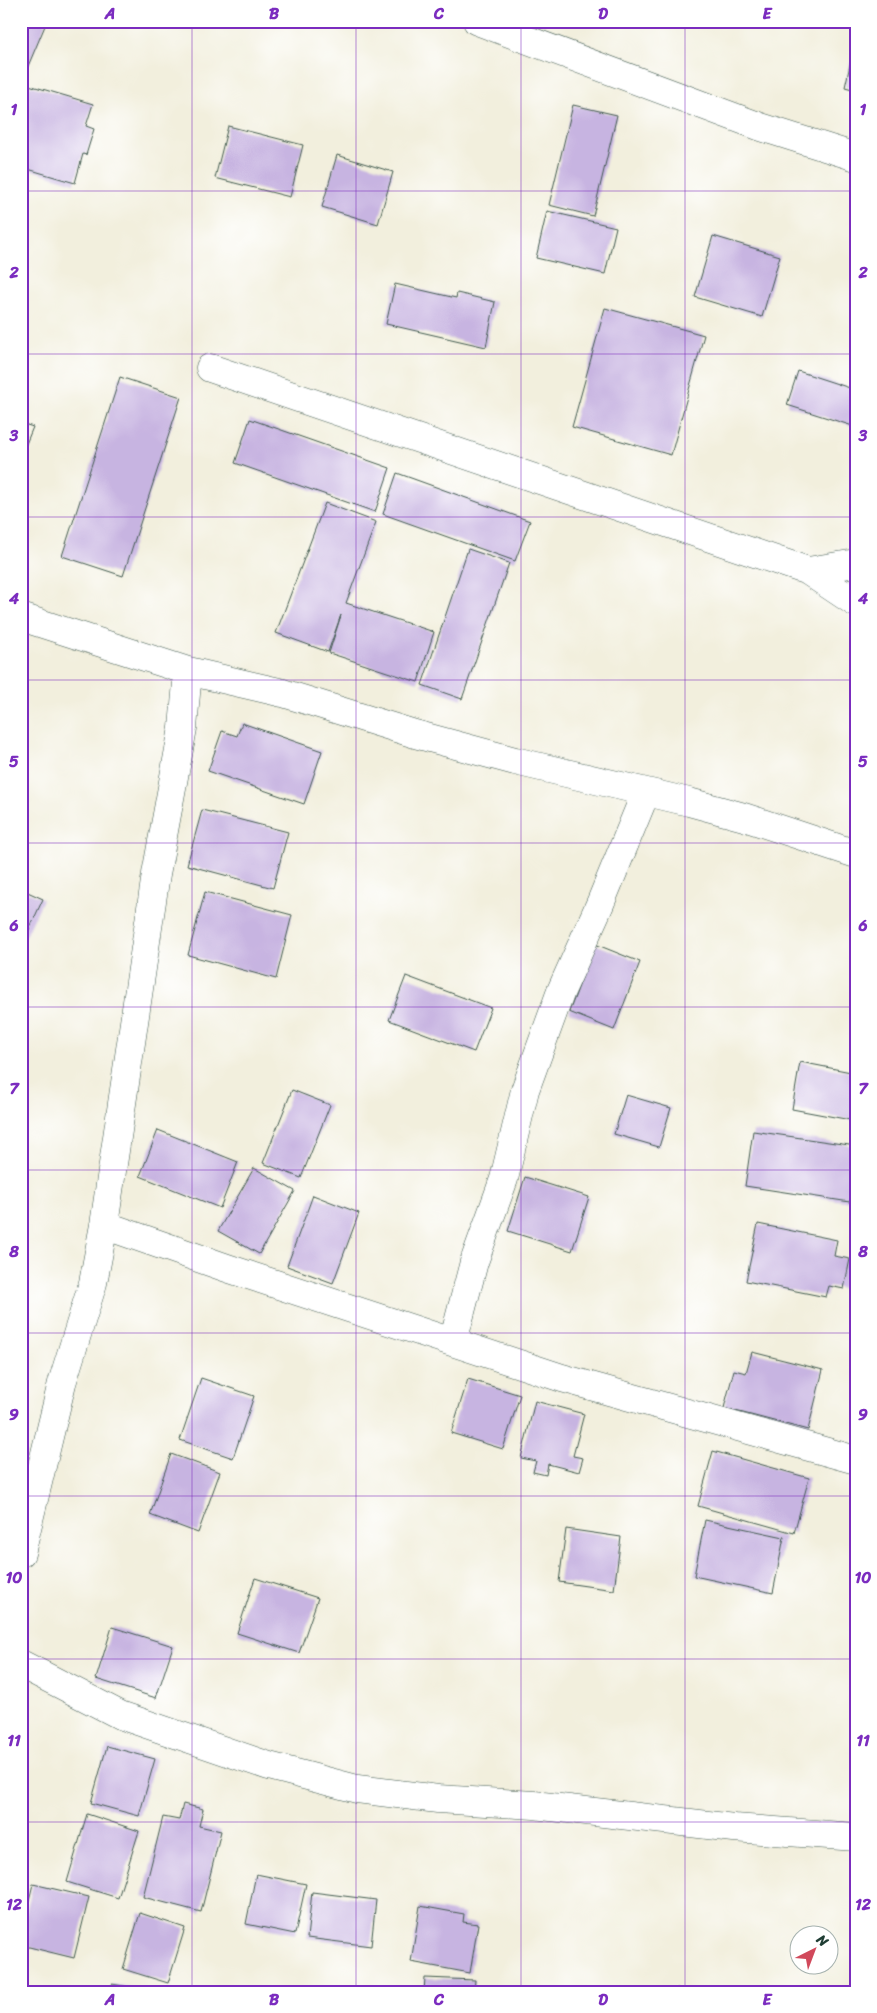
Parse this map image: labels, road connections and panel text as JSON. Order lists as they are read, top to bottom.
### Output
{
  "north": "top right",
  "grid": {
    "columns": [
      "A",
      "B",
      "C",
      "D",
      "E"
    ],
    "rows": [
      "1",
      "2",
      "3",
      "4",
      "5",
      "6",
      "7",
      "8",
      "9",
      "10",
      "11",
      "12"
    ]
  }
}
